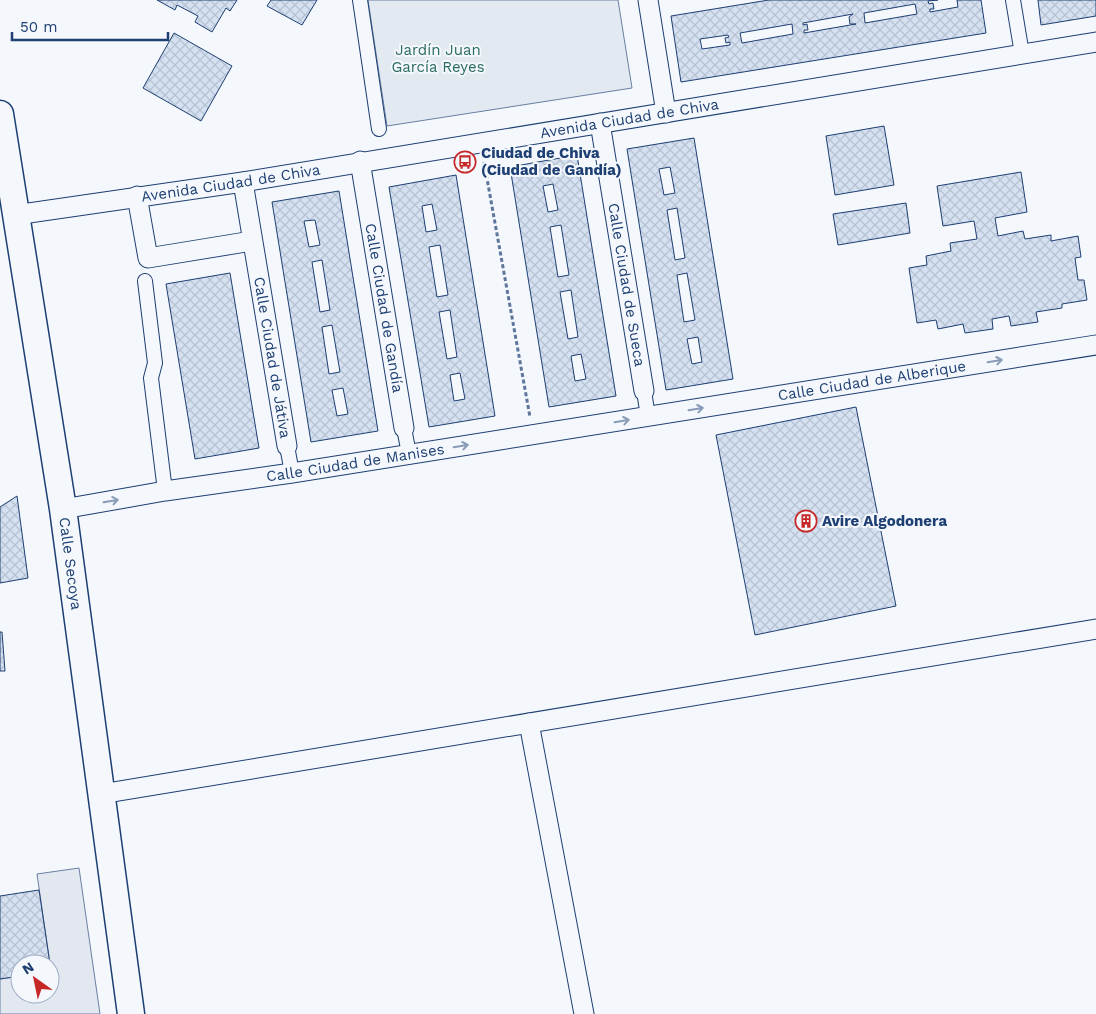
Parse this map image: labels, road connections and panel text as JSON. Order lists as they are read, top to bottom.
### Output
{
  "streets": {
    "main road": ["Calle Secoya"],
    "street": [
      "Avenida Ciudad de Chiva",
      "Calle Ciudad de Sueca",
      "Calle Ciudad de Gandía",
      "Calle Ciudad de Játiva",
      "Calle Ciudad de Alberique",
      "Calle Ciudad de Manises"
    ]
  },
  "crossings": [
    ["Avenida Ciudad de Chiva", "Calle Ciudad de Sueca"],
    ["Avenida Ciudad de Chiva", "Calle Ciudad de Gandía"],
    ["Avenida Ciudad de Chiva", "Calle Ciudad de Játiva"],
    ["Avenida Ciudad de Chiva", "Calle Secoya"],
    ["Calle Ciudad de Sueca", "Calle Ciudad de Alberique"],
    ["Calle Ciudad de Sueca", "Calle Ciudad de Manises"],
    ["Calle Ciudad de Gandía", "Calle Ciudad de Manises"],
    ["Calle Ciudad de Játiva", "Calle Ciudad de Manises"],
    ["Calle Ciudad de Alberique", "Calle Ciudad de Manises"],
    ["Calle Ciudad de Manises", "Calle Secoya"]
  ],
  "one_way": ["Calle Ciudad de Alberique", "Calle Ciudad de Manises"],
  "parks": ["Jardín Juan García Reyes"],
  "places": {
    "bus stop": ["Ciudad de Chiva (Ciudad de Gandía)"],
    "building": ["Avire Algodonera"]
  },
  "scale_bar": "50 m",
  "north": "top left"
}
